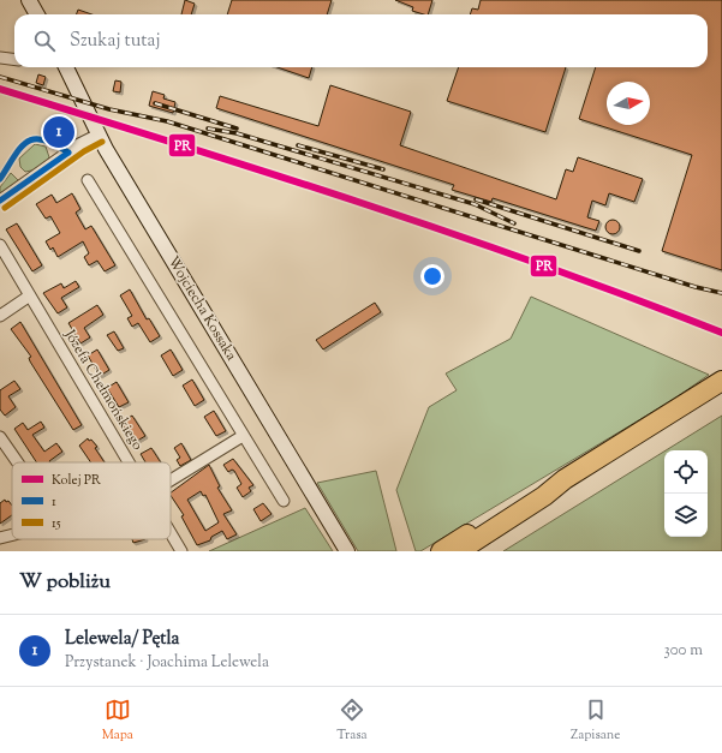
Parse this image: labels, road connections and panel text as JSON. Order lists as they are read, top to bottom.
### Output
{
  "streets": {
    "street": ["Wojciecha Kossaka", "Józefa Chełmońskiego"]
  },
  "lines": ["rail line PR", "transit line 1", "transit line 15"],
  "legend": ["Kolej PR", "1", "15"],
  "north": "right",
  "page": {
    "search": "Szukaj tutaj",
    "pins": "1",
    "heading": "W pobliżu",
    "list": [
      {
        "mark": "1",
        "name": "Lelewela/ Pętla",
        "note": "Przystanek · Joachima Lelewela",
        "value": "300 m"
      }
    ],
    "nav": ["Mapa", "Trasa", "Zapisane"]
  }
}
